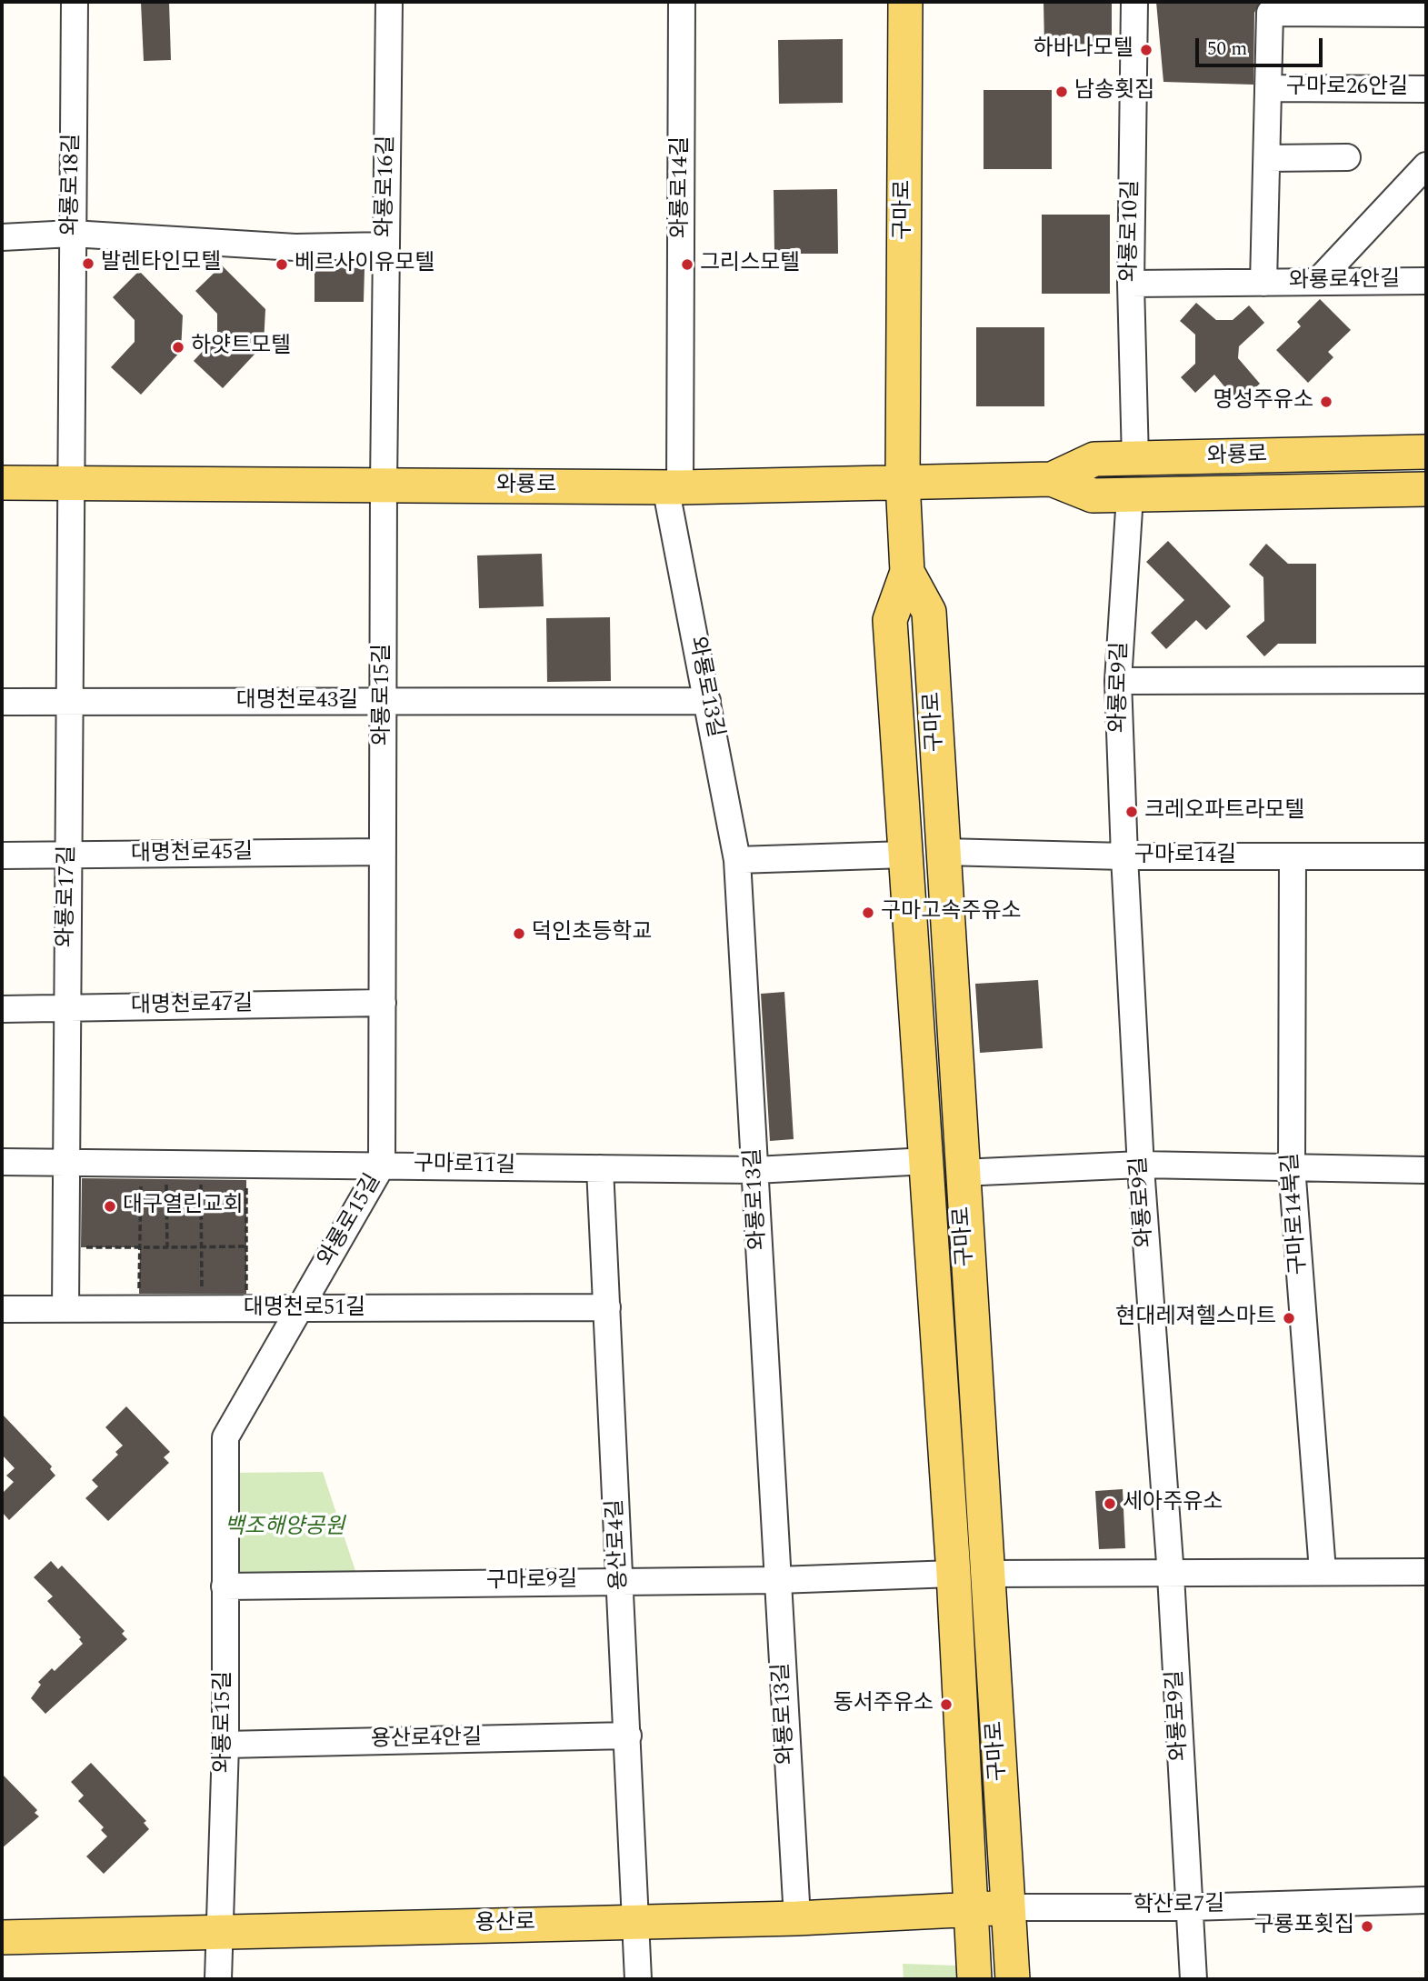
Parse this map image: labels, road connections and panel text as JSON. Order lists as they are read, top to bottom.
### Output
{
  "streets": {
    "main road": ["구마로", "와룡로", "용산로"],
    "street": [
      "구마로26안길",
      "와룡로18길",
      "와룡로16길",
      "와룡로14길",
      "와룡로10길",
      "와룡로4안길",
      "와룡로13길",
      "와룡로9길",
      "와룡로15길",
      "대명천로43길",
      "대명천로45길",
      "구마로14길",
      "와룡로17길",
      "대명천로47길",
      "구마로11길",
      "구마로14북길",
      "대명천로51길",
      "용산로4길",
      "구마로9길",
      "용산로4안길",
      "학산로7길"
    ]
  },
  "crossings": [
    ["구마로26안길", "와룡로4안길"],
    ["와룡로18길", "와룡로"],
    ["와룡로18길", "와룡로17길"],
    ["와룡로16길", "와룡로"],
    ["와룡로16길", "와룡로15길"],
    ["와룡로14길", "와룡로"],
    ["와룡로14길", "와룡로13길"],
    ["구마로", "와룡로"],
    ["구마로", "구마로14길"],
    ["구마로", "구마로11길"],
    ["구마로", "구마로9길"],
    ["구마로", "학산로7길"],
    ["구마로", "용산로"],
    ["와룡로10길", "와룡로4안길"],
    ["와룡로10길", "와룡로"],
    ["와룡로", "와룡로13길"],
    ["와룡로", "와룡로9길"],
    ["와룡로", "와룡로15길"],
    ["와룡로", "와룡로17길"],
    ["와룡로13길", "대명천로43길"],
    ["와룡로13길", "구마로11길"],
    ["와룡로13길", "구마로9길"],
    ["와룡로13길", "용산로"],
    ["와룡로9길", "구마로14길"],
    ["와룡로9길", "학산로7길"],
    ["와룡로15길", "대명천로43길"],
    ["와룡로15길", "대명천로45길"],
    ["와룡로15길", "대명천로47길"],
    ["와룡로15길", "구마로11길"],
    ["와룡로15길", "대명천로51길"],
    ["와룡로15길", "구마로9길"],
    ["와룡로15길", "용산로4안길"],
    ["와룡로15길", "용산로"],
    ["대명천로43길", "와룡로17길"],
    ["대명천로45길", "와룡로17길"],
    ["구마로14길", "구마로14북길"],
    ["와룡로17길", "대명천로47길"],
    ["와룡로17길", "구마로11길"],
    ["와룡로17길", "대명천로51길"],
    ["구마로11길", "용산로4길"],
    ["대명천로51길", "용산로4길"],
    ["용산로4길", "구마로9길"],
    ["용산로4길", "용산로4안길"],
    ["용산로4길", "용산로"],
    ["학산로7길", "용산로"]
  ],
  "parks": ["백조해양공원"],
  "places": [
    "하바나모텔",
    "남송횟집",
    "발렌타인모텔",
    "베르사이유모텔",
    "그리스모텔",
    "하얏트모텔",
    "명성주유소",
    "크레오파트라모텔",
    "구마고속주유소",
    "덕인초등학교",
    "대구열린교회",
    "현대레져헬스마트",
    "세아주유소",
    "동서주유소",
    "구룡포횟집"
  ],
  "scale_bar": "50 m"
}
